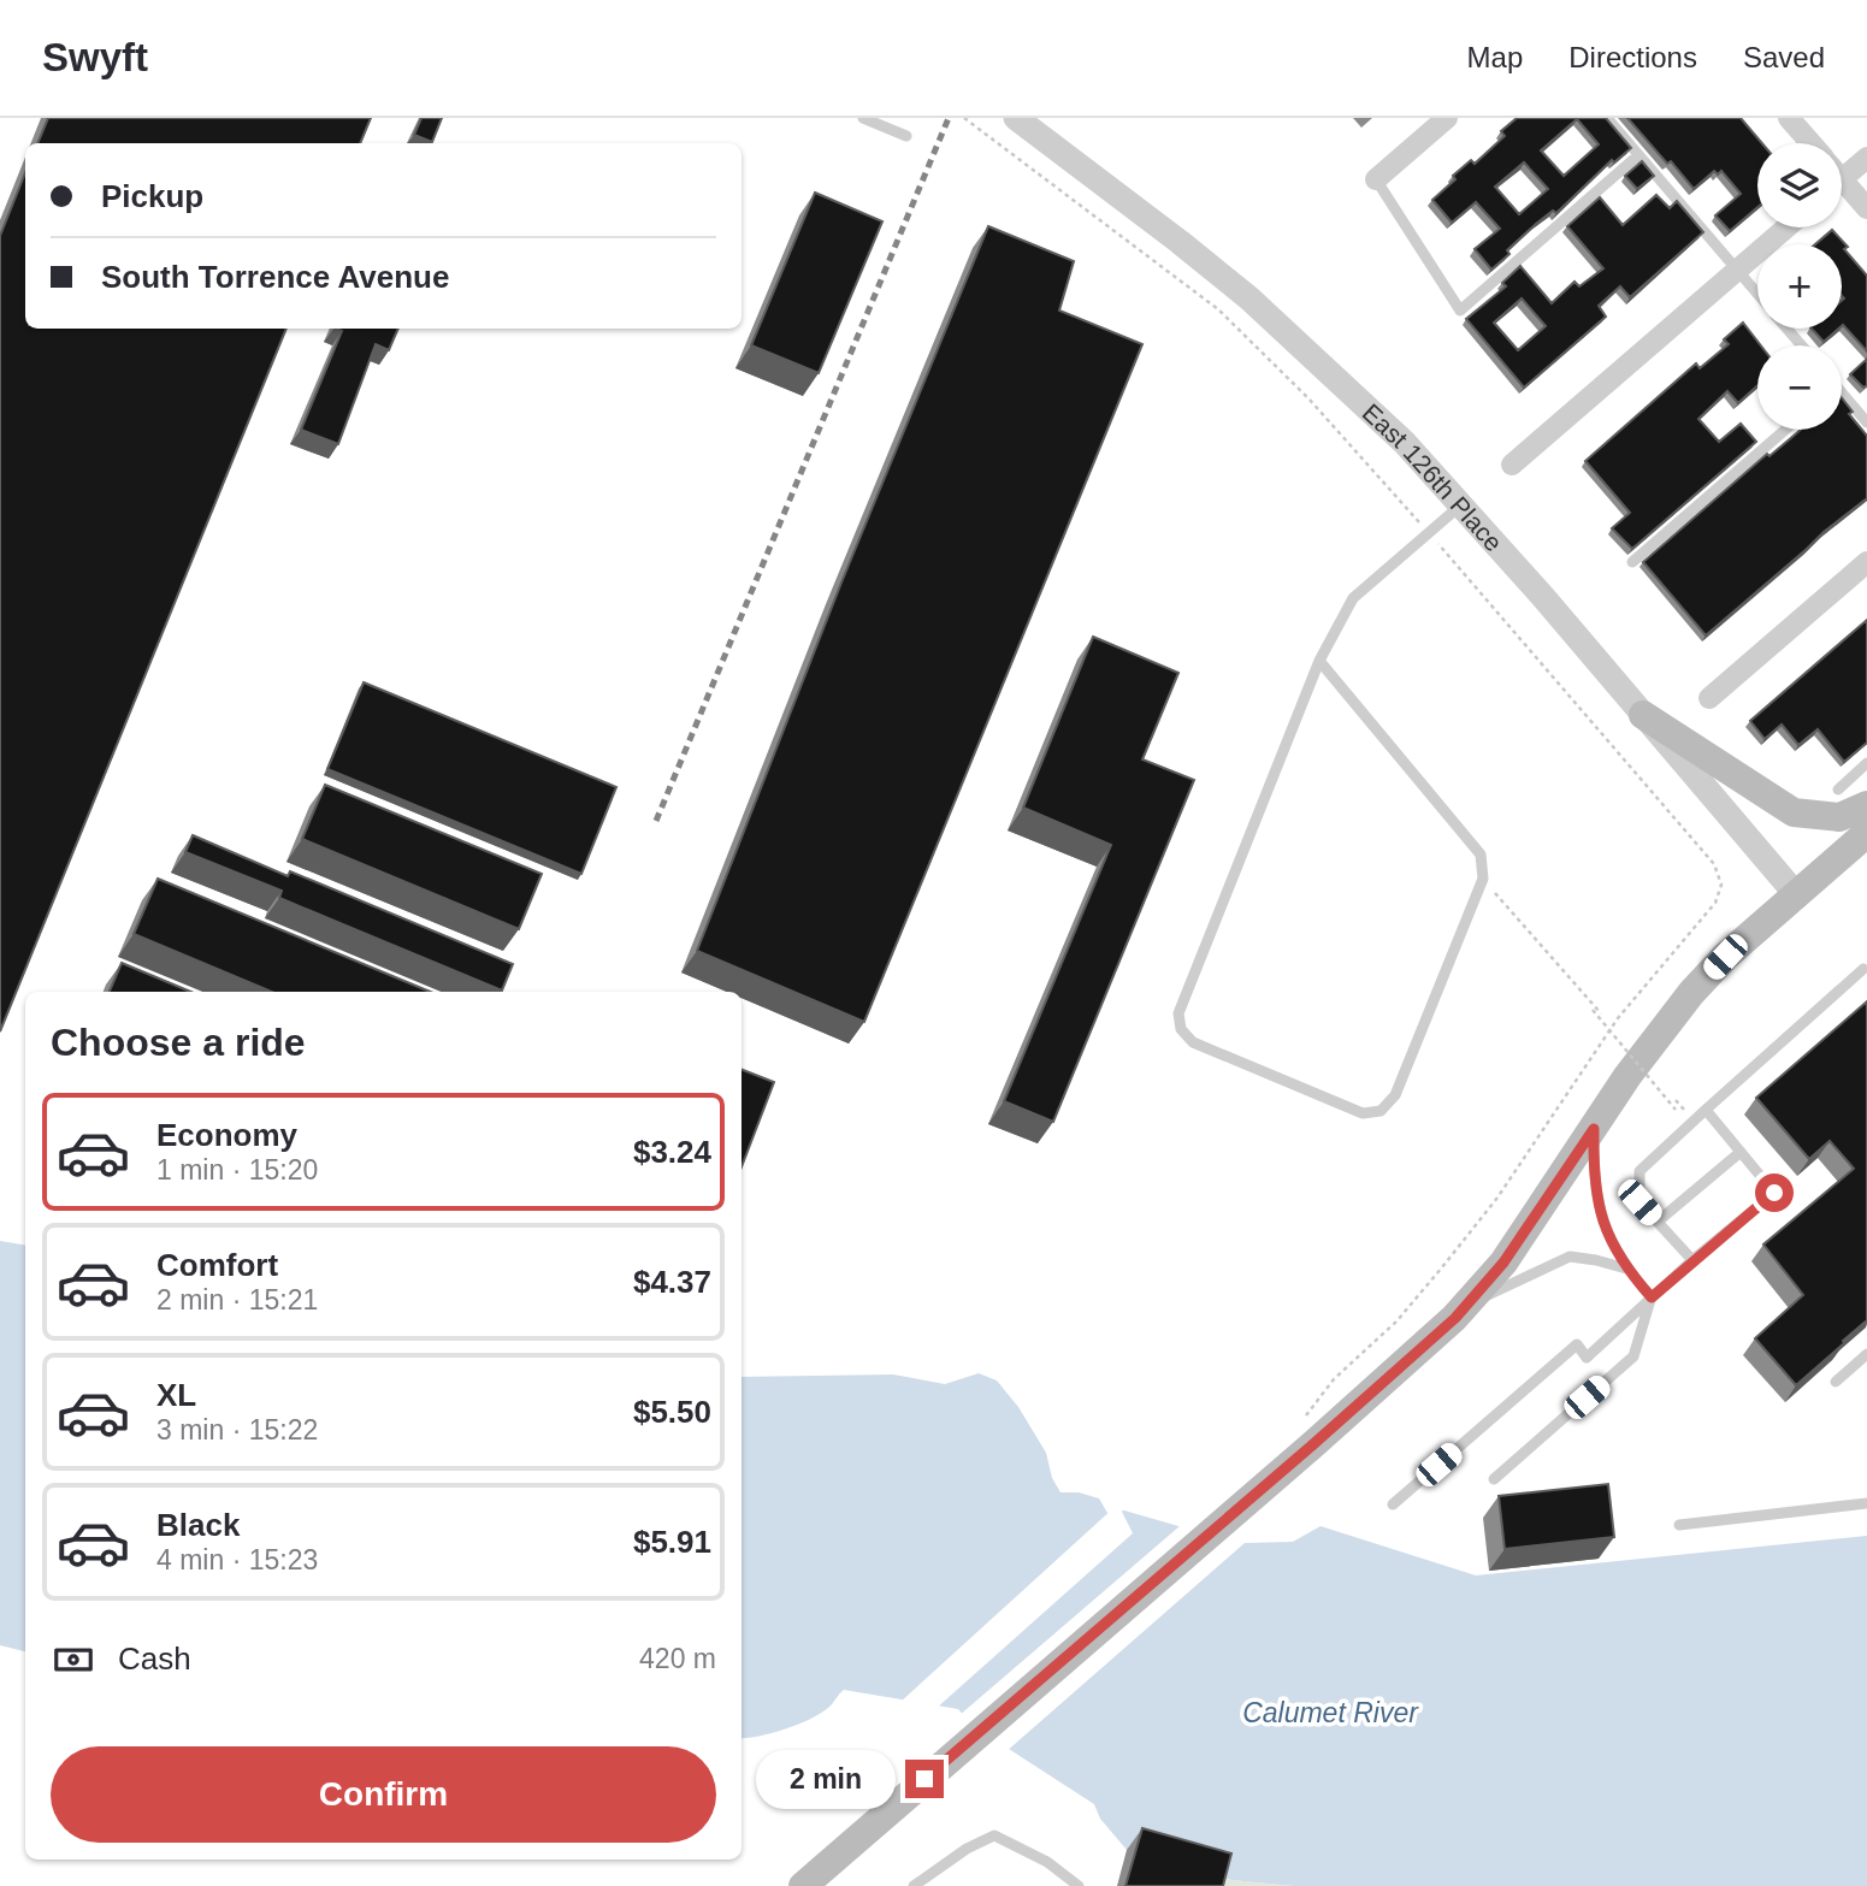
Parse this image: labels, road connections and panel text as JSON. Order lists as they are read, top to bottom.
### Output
{
  "streets": {
    "street": ["East 126th Place"]
  },
  "water": ["Calumet River"],
  "page": {
    "header": "Swyft",
    "nav": ["Map", "Directions", "Saved"],
    "map_buttons": ["+", "−"],
    "banner": ["Pickup", "South Torrence Avenue"],
    "heading": "Choose a ride",
    "list": [
      {
        "name": "Economy",
        "note": "1 min · 15:20",
        "value": "$3.24"
      },
      {
        "name": "Comfort",
        "note": "2 min · 15:21",
        "value": "$4.37"
      },
      {
        "name": "XL",
        "note": "3 min · 15:22",
        "value": "$5.50"
      },
      {
        "name": "Black",
        "note": "4 min · 15:23",
        "value": "$5.91"
      }
    ],
    "pay": ["Cash", "420 m"],
    "buttons": "Confirm",
    "bubble": "2 min"
  }
}
